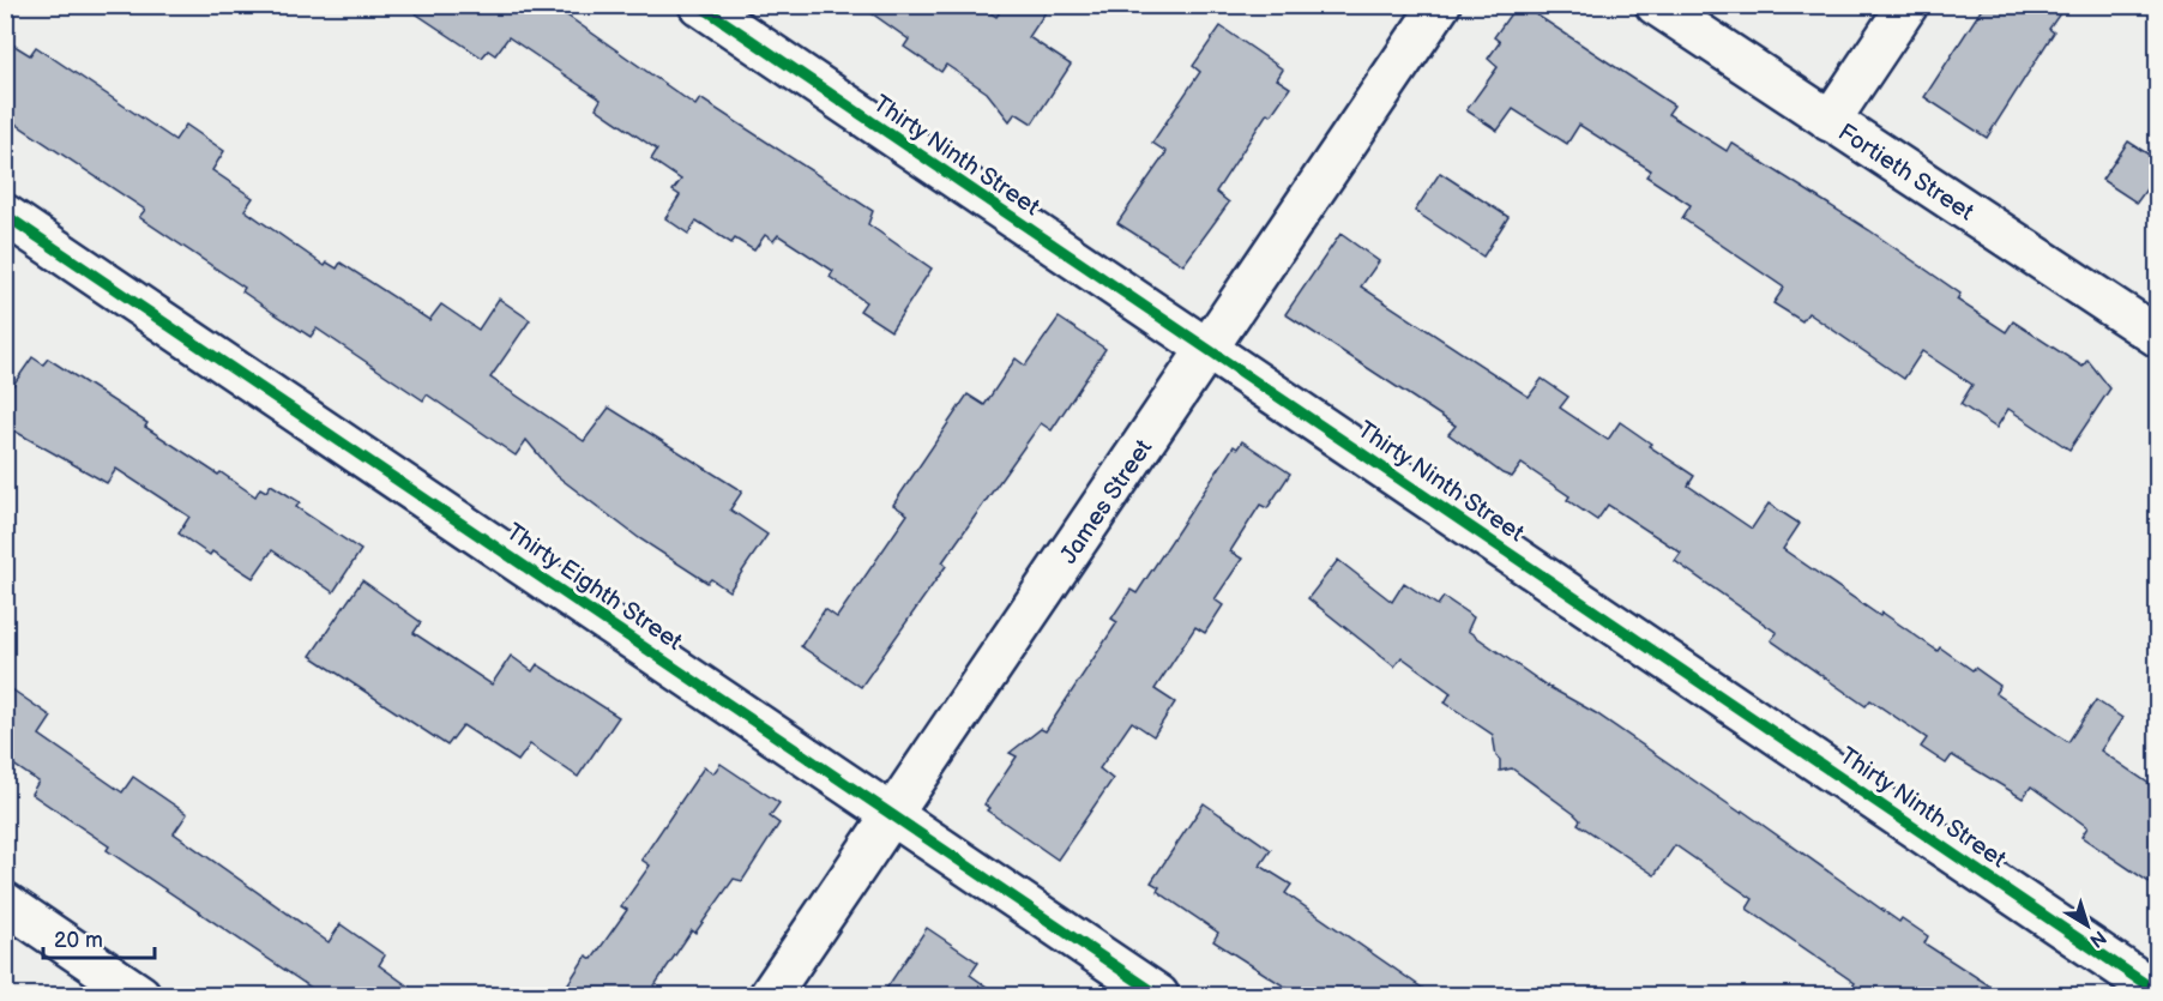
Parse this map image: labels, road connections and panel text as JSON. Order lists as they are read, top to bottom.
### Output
{
  "streets": {
    "street": [
      "Thirty Ninth Street",
      "Fortieth Street",
      "James Street",
      "Thirty Eighth Street"
    ]
  },
  "crossings": [
    ["Thirty Ninth Street", "James Street"],
    ["James Street", "Thirty Eighth Street"]
  ],
  "scale_bar": "20 m",
  "north": "bottom right"
}
